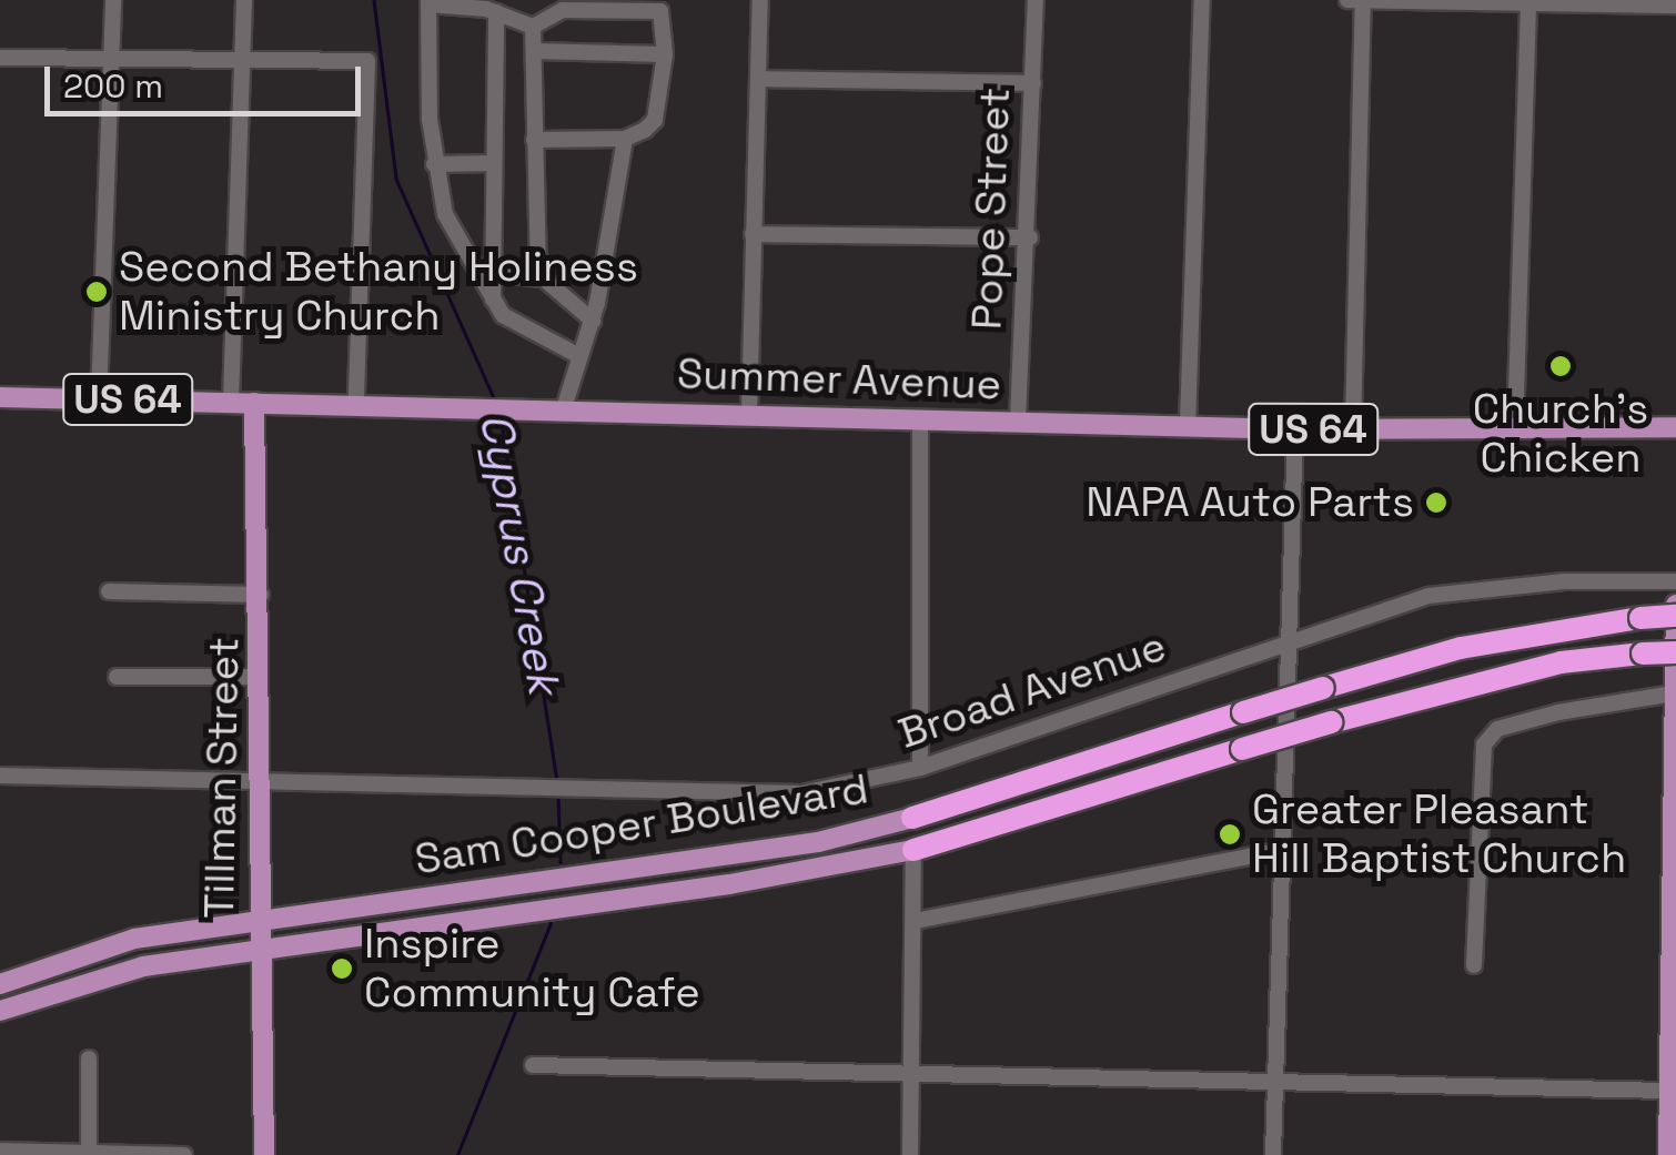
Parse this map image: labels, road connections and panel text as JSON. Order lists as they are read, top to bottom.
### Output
{
  "streets": {
    "highway": ["Sam Cooper Boulevard"],
    "main road": ["Summer Avenue", "US 64", "Tillman Street"],
    "street": ["Pope Street", "Broad Avenue"]
  },
  "crossings": [
    ["Pope Street", "Summer Avenue"],
    ["Summer Avenue", "Tillman Street"],
    ["Broad Avenue", "Tillman Street"],
    ["Tillman Street", "Sam Cooper Boulevard"]
  ],
  "water": ["Cyprus Creek"],
  "places": [
    "Second Bethany Holiness Ministry Church",
    "Church's Chicken",
    "NAPA Auto Parts",
    "Greater Pleasant Hill Baptist Church",
    "Inspire Community Cafe"
  ],
  "scale_bar": "200 m"
}
